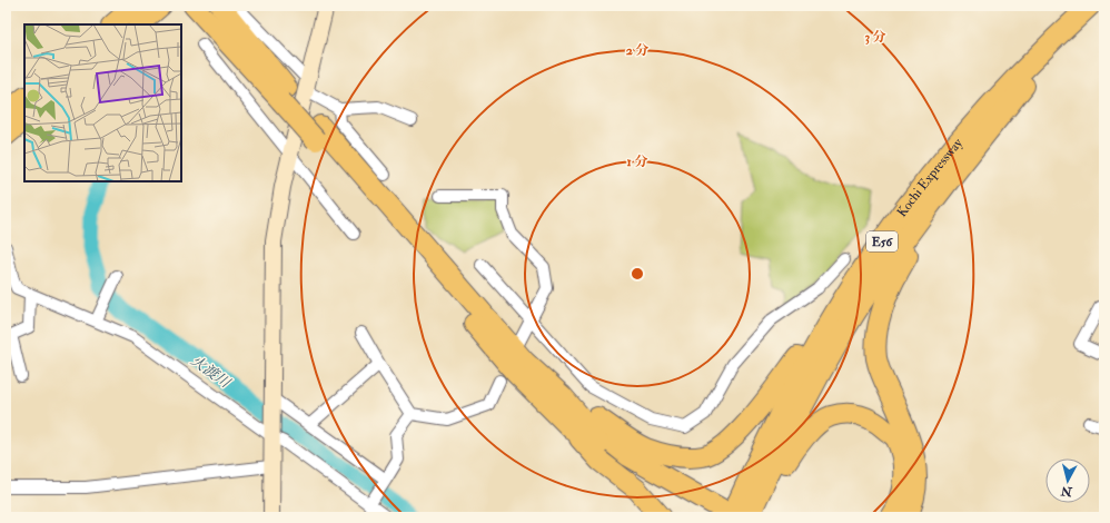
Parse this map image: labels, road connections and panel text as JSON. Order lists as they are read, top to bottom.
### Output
{
  "streets": {
    "highway": ["Kochi Expressway", "E56"]
  },
  "water": ["火渡川"],
  "north": "bottom",
  "rings": ["3 分", "2 分", "1 分"]
}
